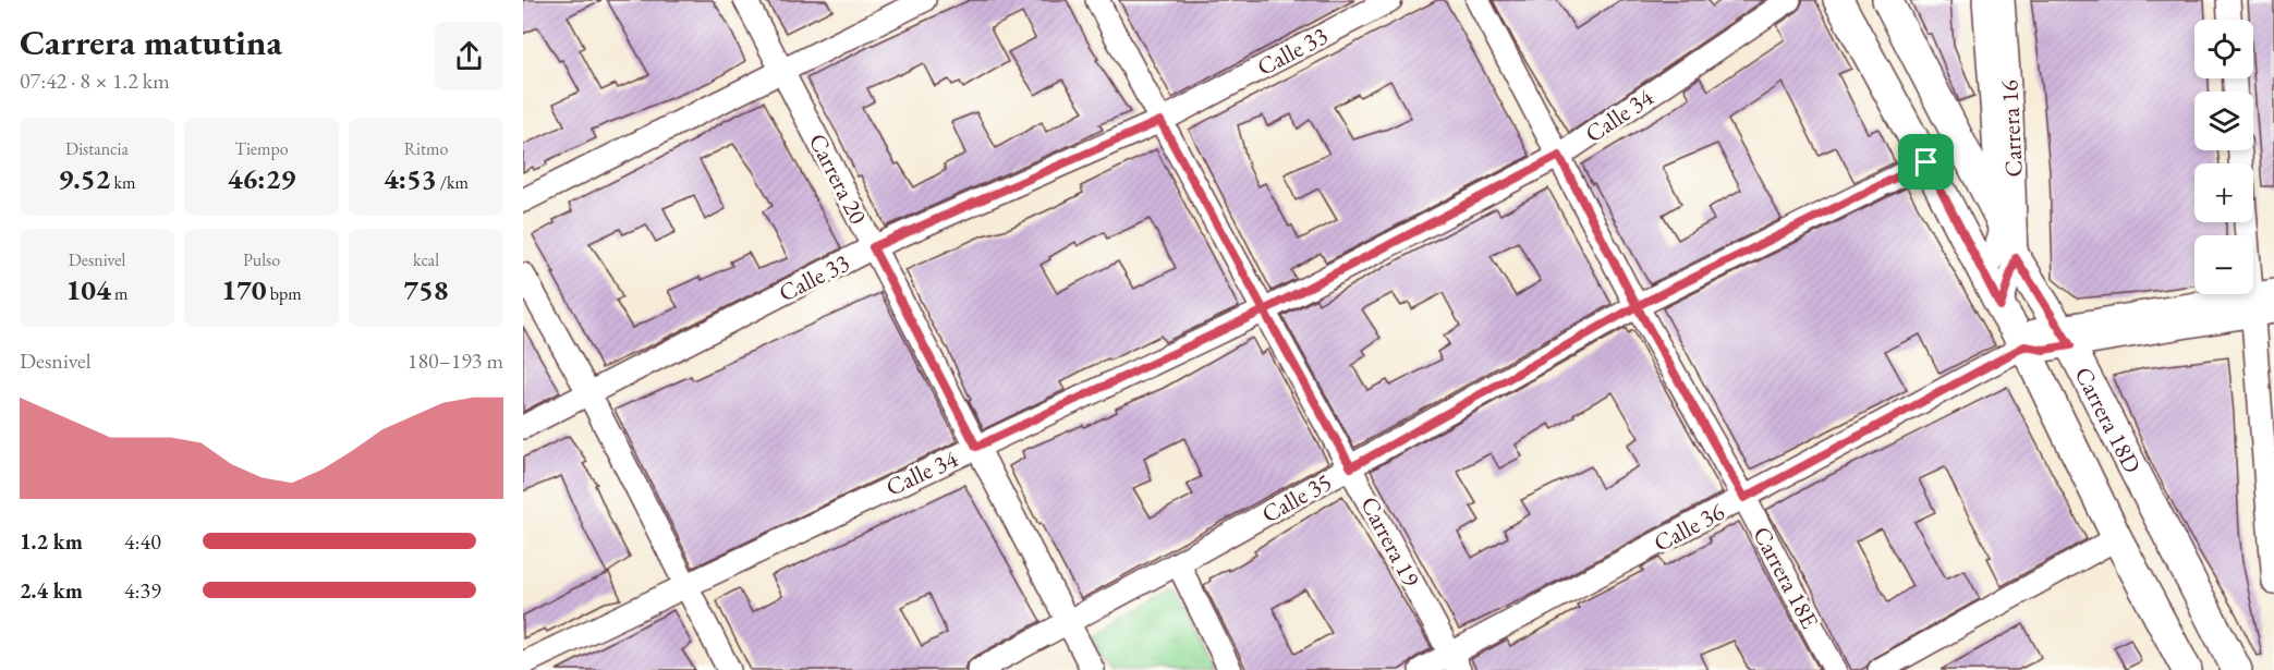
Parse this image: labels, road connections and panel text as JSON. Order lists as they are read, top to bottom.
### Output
{
  "streets": {
    "main road": ["Carrera 18D"],
    "street": [
      "Calle 33",
      "Calle 34",
      "Carrera 16",
      "Carrera 20",
      "Calle 35",
      "Calle 36",
      "Carrera 19",
      "Carrera 18E"
    ]
  },
  "crossings": [
    ["Calle 33", "Carrera 20"],
    ["Calle 33", "Carrera 19"],
    ["Calle 34", "Carrera 20"],
    ["Calle 34", "Carrera 19"],
    ["Calle 34", "Carrera 18E"],
    ["Carrera 16", "Carrera 18D"],
    ["Carrera 20", "Calle 35"],
    ["Carrera 18D", "Calle 35"],
    ["Carrera 18D", "Calle 36"],
    ["Calle 35", "Carrera 19"],
    ["Calle 35", "Carrera 18E"],
    ["Calle 36", "Carrera 19"],
    ["Calle 36", "Carrera 18E"]
  ],
  "page": {
    "heading": ["Carrera matutina", "07:42 · 8 × 1.2 km"],
    "map_buttons": ["+", "−"],
    "stats": [
      ["Distancia", "9.52 km"],
      ["Tiempo", "46:29"],
      ["Ritmo", "4:53 /km"],
      ["Desnivel", "104 m"],
      ["Pulso", "170 bpm"],
      ["kcal", "758"]
    ],
    "chart": ["Desnivel", "180–193 m"],
    "list": [
      {
        "name": "1.2 km",
        "note": "4:40"
      },
      {
        "name": "2.4 km",
        "note": "4:39"
      }
    ]
  }
}
